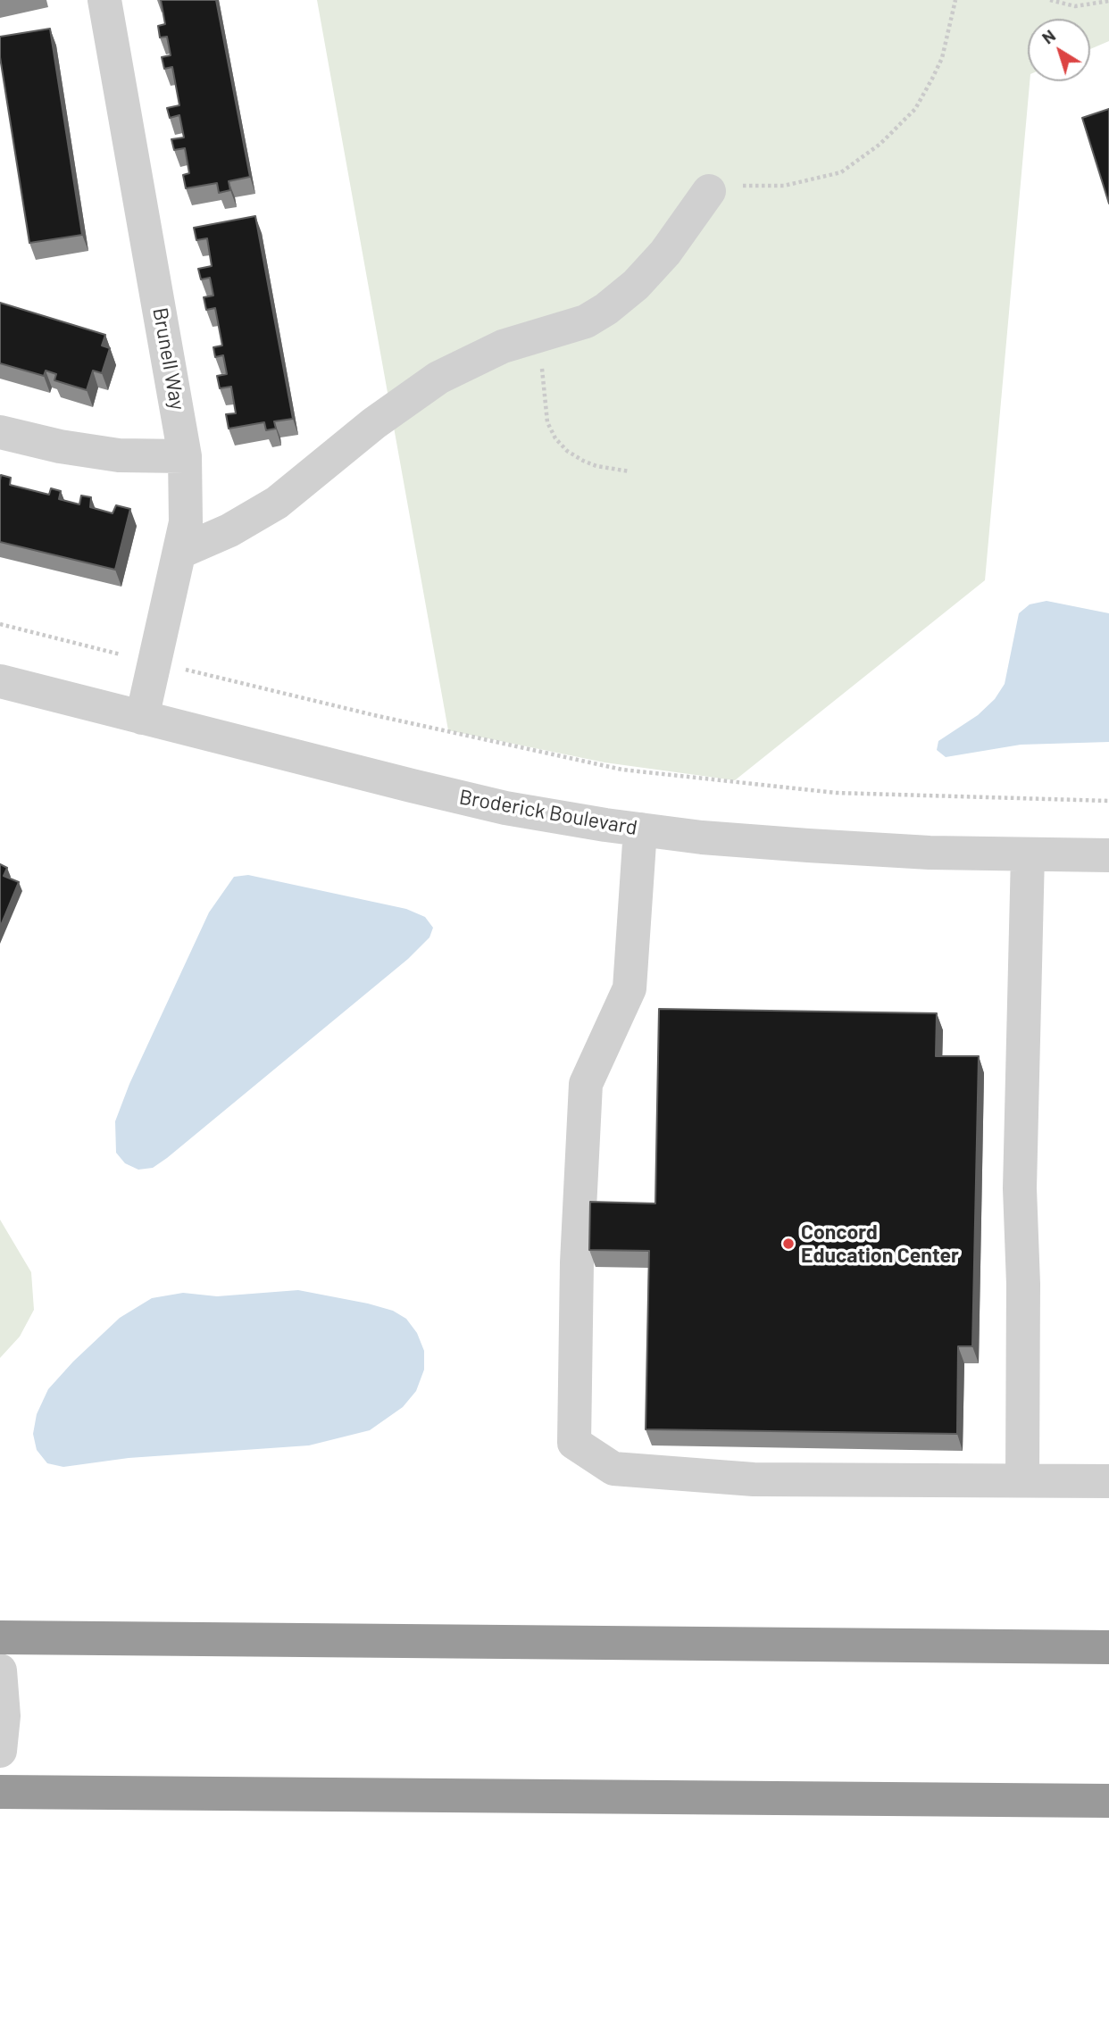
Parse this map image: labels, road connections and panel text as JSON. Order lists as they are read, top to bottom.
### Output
{
  "streets": {
    "street": ["Brunell Way", "Broderick Boulevard"]
  },
  "crossings": [
    ["Brunell Way", "Broderick Boulevard"]
  ],
  "places": ["Concord Education Center"],
  "north": "top left"
}
